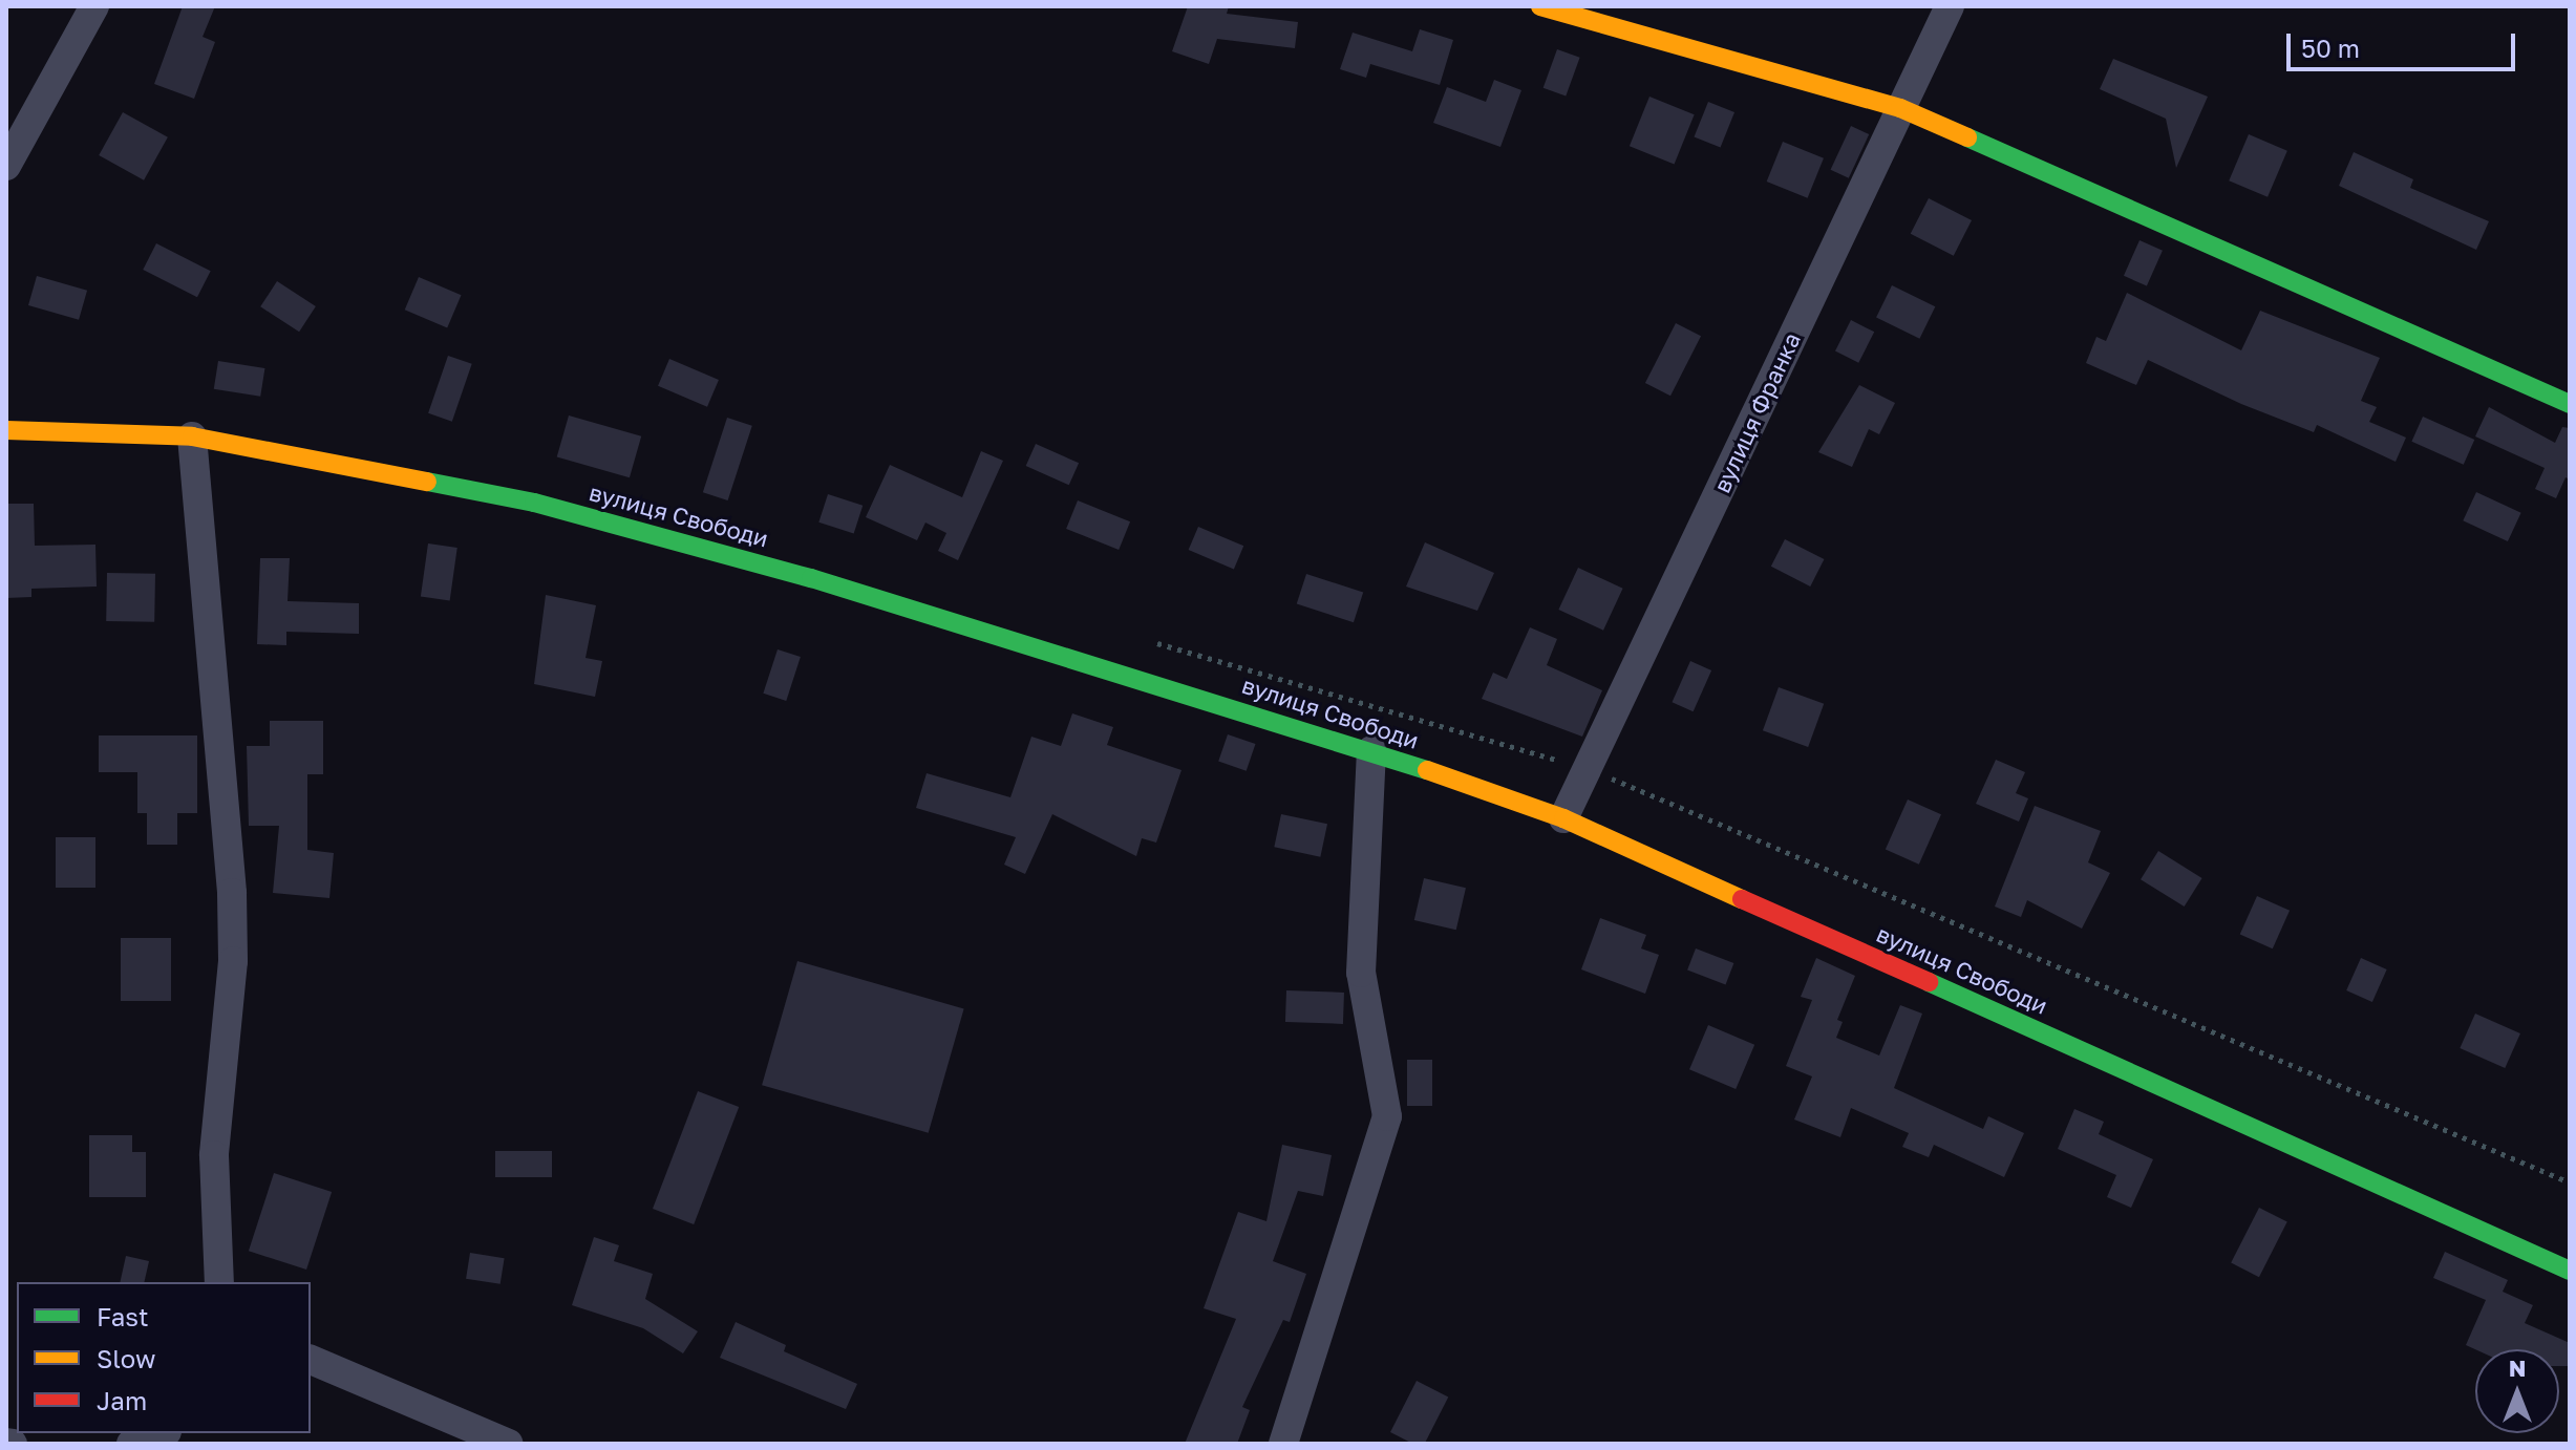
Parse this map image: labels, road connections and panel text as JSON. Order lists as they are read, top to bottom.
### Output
{
  "streets": {
    "street": ["вулиця Франка", "вулиця Свободи"]
  },
  "crossings": [
    ["вулиця Франка", "вулиця Свободи"]
  ],
  "legend": ["Fast", "Slow", "Jam"],
  "scale_bar": "50 m",
  "north": "top"
}
